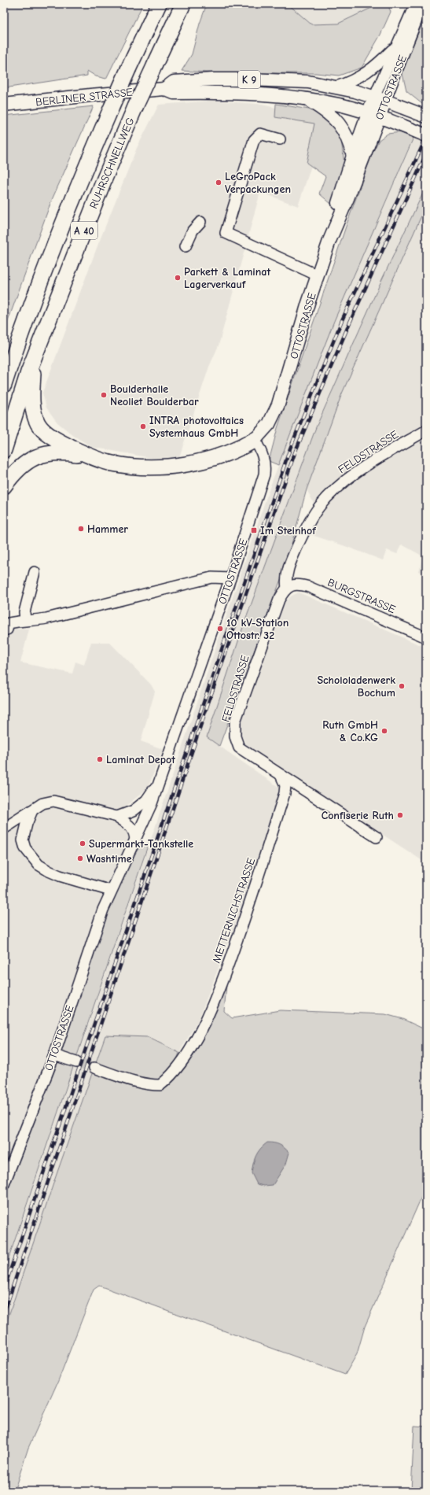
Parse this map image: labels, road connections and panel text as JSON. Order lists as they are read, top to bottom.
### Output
{
  "streets": {
    "highway": ["RUHRSCHNELLWEG", "A 40"],
    "main road": ["K 9", "OTTOSTRASSE", "BERLINER STRASSE"],
    "street": ["FELDSTRASSE", "BURGSTRASSE", "METTERNICHSTRASSE"]
  },
  "crossings": [
    ["OTTOSTRASSE", "BERLINER STRASSE"],
    ["FELDSTRASSE", "BURGSTRASSE"],
    ["FELDSTRASSE", "METTERNICHSTRASSE"]
  ],
  "places": {
    "other": [
      "LeGroPack Verpackungen",
      "Parkett & Laminat Lagerverkauf",
      "Boulderhalle Neoliet Boulderbar",
      "INTRA photovoltaics Systemhaus GmbH",
      "Hammer",
      "10 kV-Station Ottostr. 32",
      "Schololadenwerk Bochum",
      "Ruth GmbH & Co.KG",
      "Laminat Depot",
      "Confiserie Ruth",
      "Supermarkt-Tankstelle",
      "Washtime"
    ],
    "transit": ["Im Steinhof"]
  }
}
